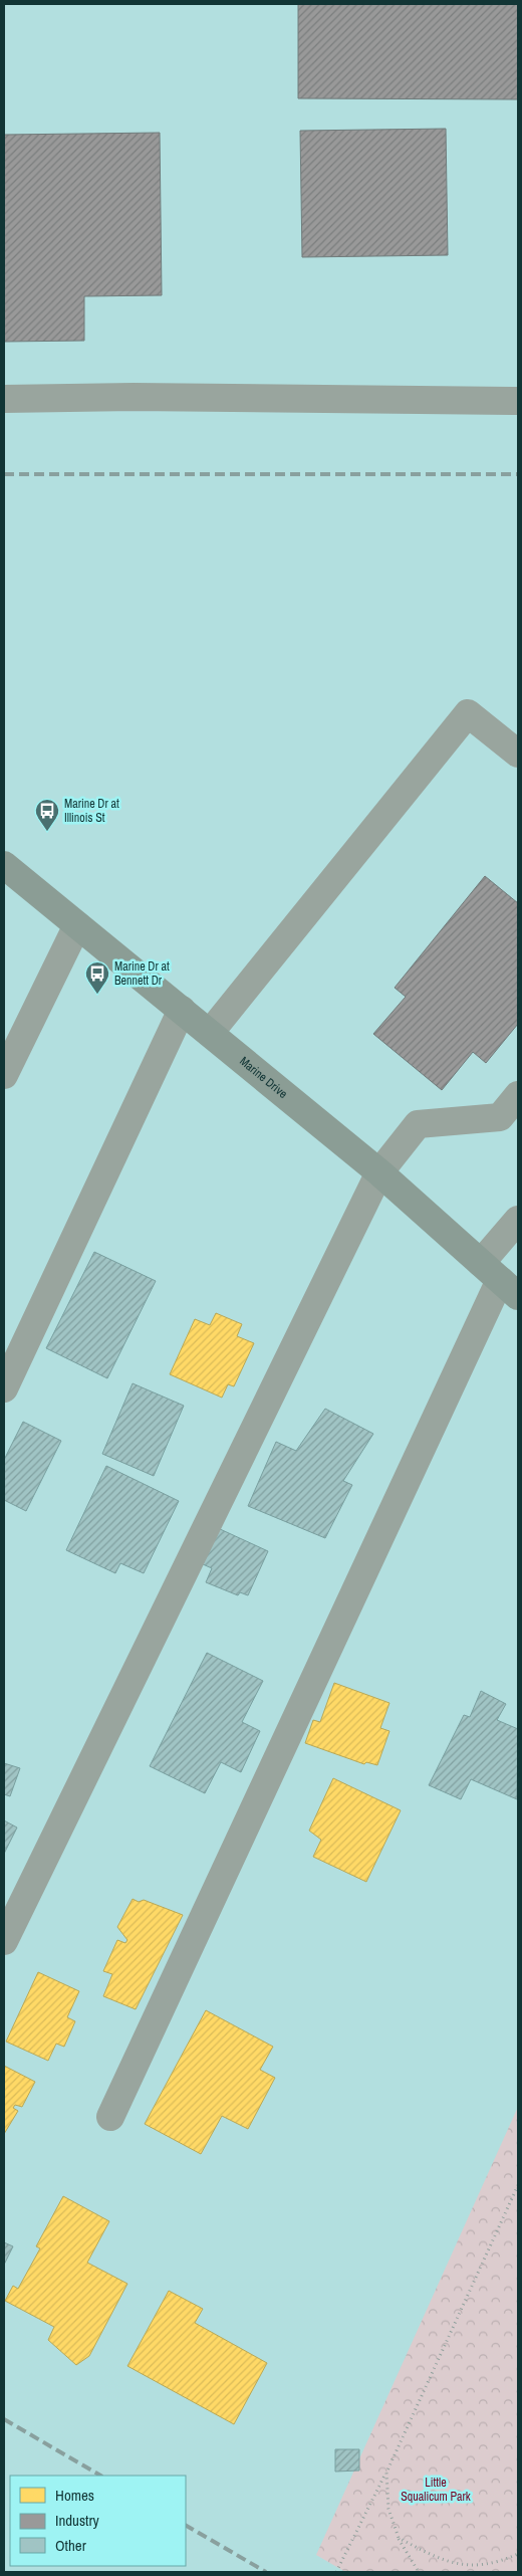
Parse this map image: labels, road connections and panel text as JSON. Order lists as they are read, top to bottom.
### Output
{
  "streets": {
    "main road": ["Marine Drive"]
  },
  "parks": ["Little Squalicum Park"],
  "places": {
    "bus stop": ["Marine Dr at Illinois St", "Marine Dr at Bennett Dr"]
  },
  "legend": ["Homes", "Industry", "Other"]
}
